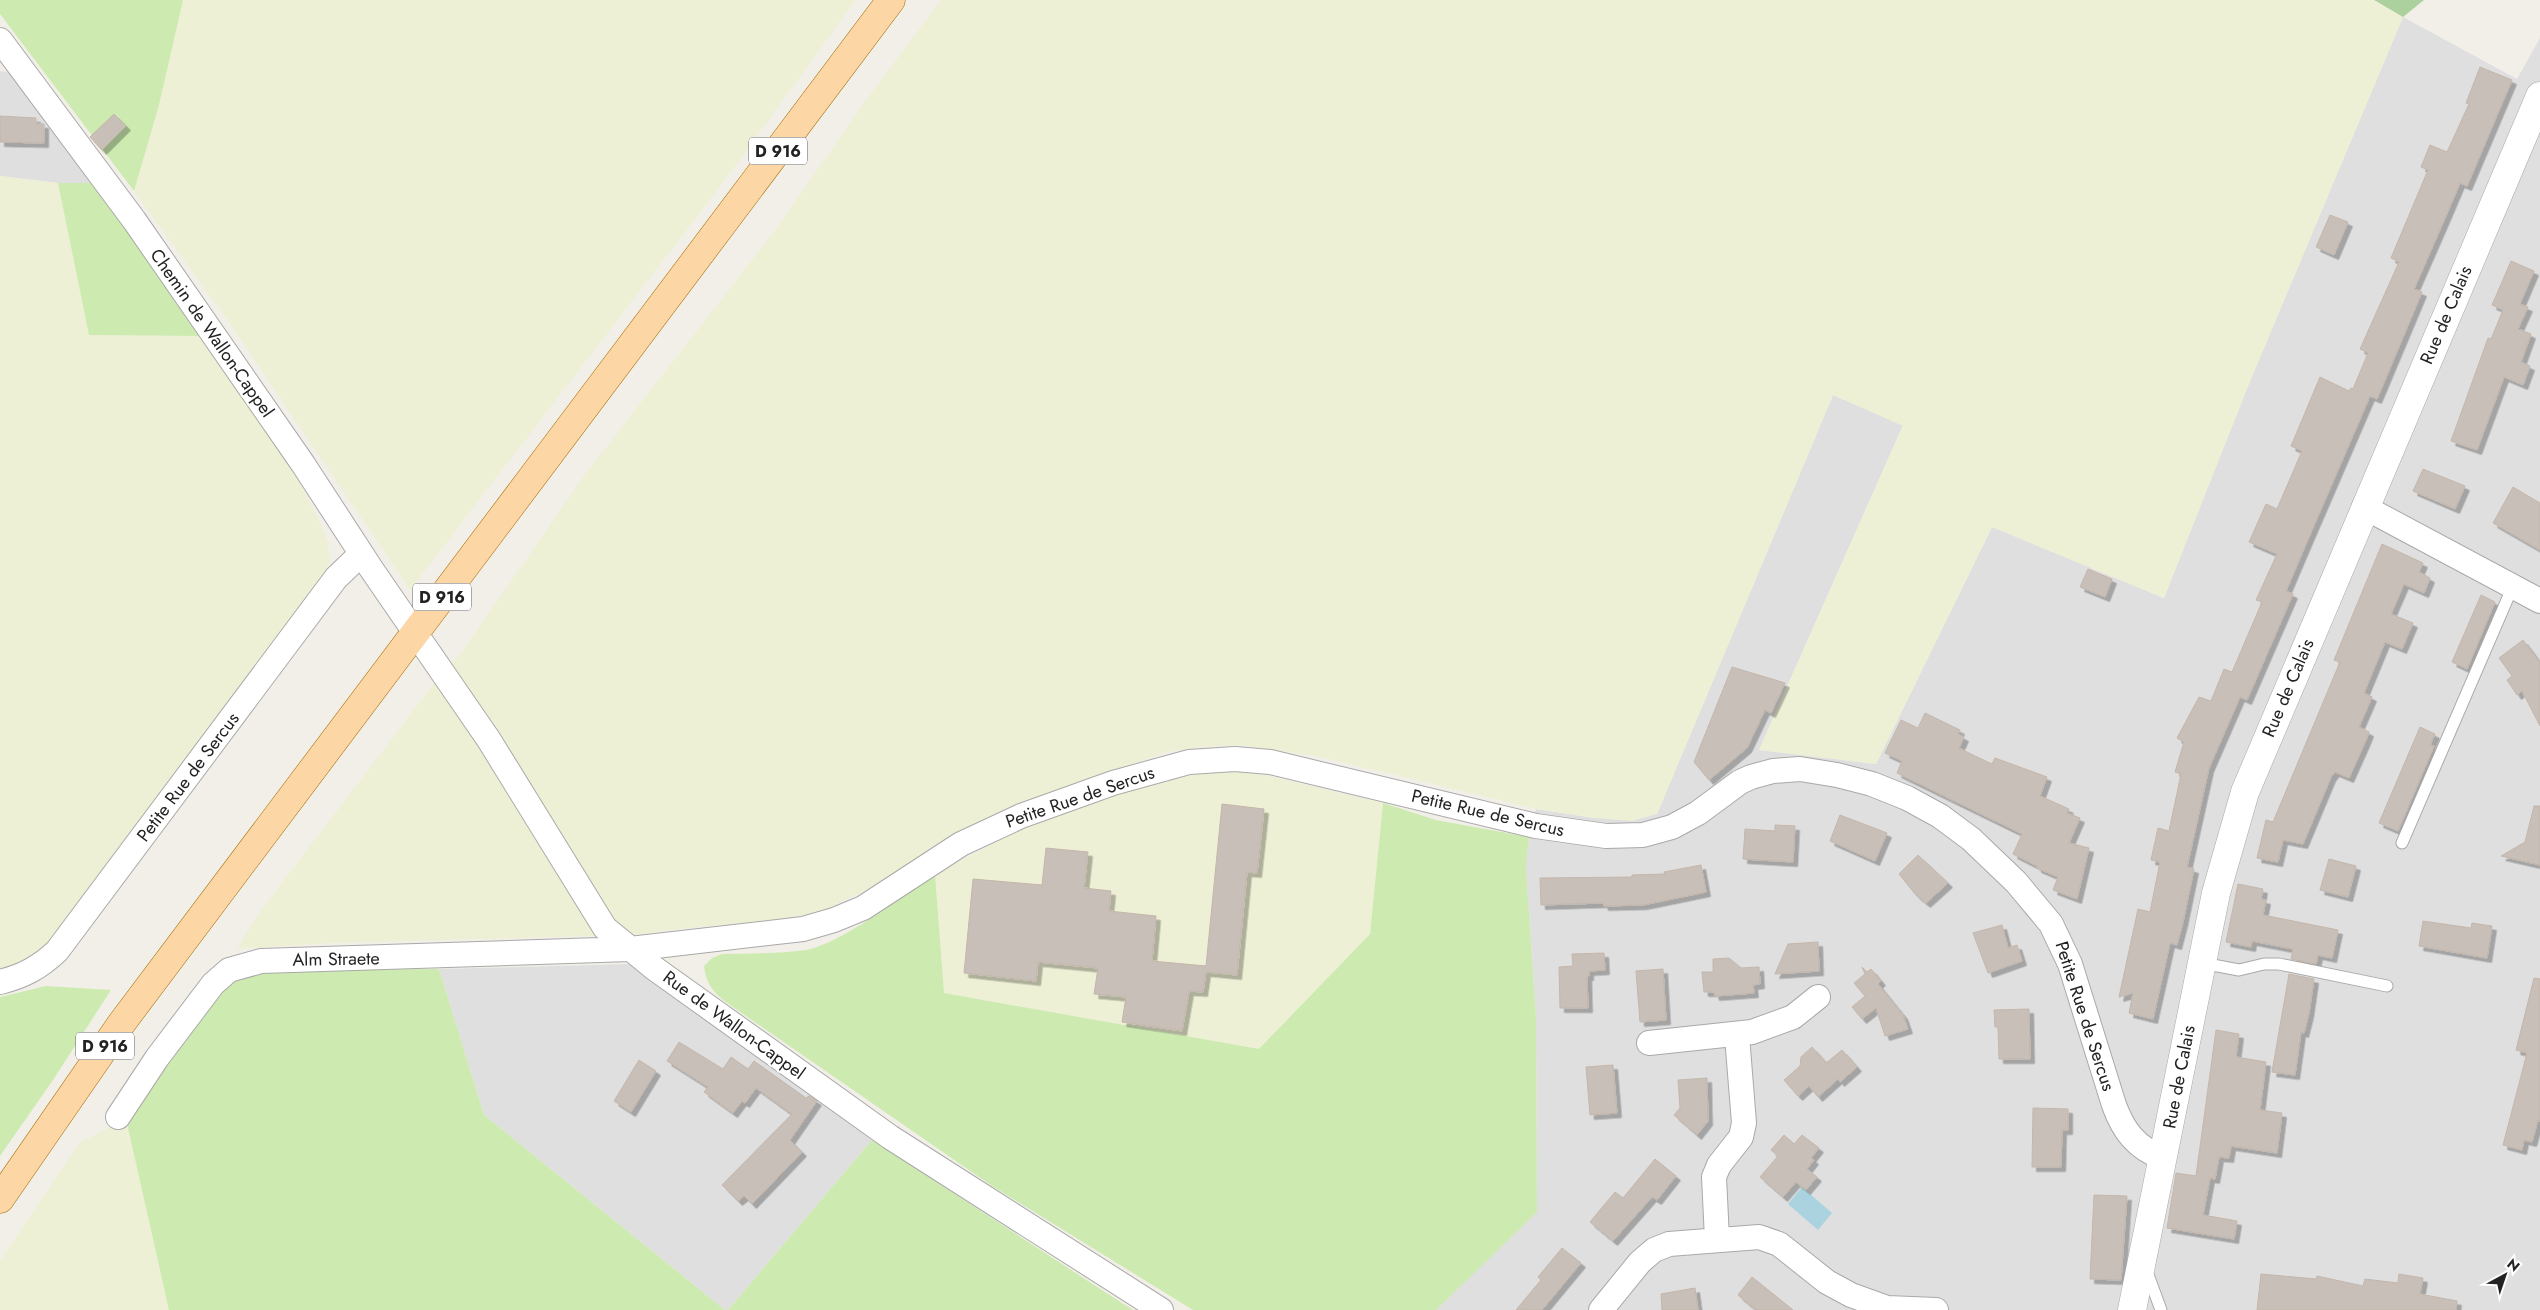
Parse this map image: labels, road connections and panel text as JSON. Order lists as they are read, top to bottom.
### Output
{
  "streets": {
    "main road": ["D 916"],
    "street": [
      "Rue de Calais",
      "Chemin de Wallon-Cappel",
      "Petite Rue de Sercus",
      "Alm Straete",
      "Rue de Wallon-Cappel"
    ]
  },
  "crossings": [
    ["D 916", "Chemin de Wallon-Cappel"],
    ["D 916", "Rue de Wallon-Cappel"],
    ["Rue de Calais", "Petite Rue de Sercus"],
    ["Chemin de Wallon-Cappel", "Petite Rue de Sercus"],
    ["Chemin de Wallon-Cappel", "Rue de Wallon-Cappel"],
    ["Petite Rue de Sercus", "Alm Straete"],
    ["Petite Rue de Sercus", "Rue de Wallon-Cappel"],
    ["Alm Straete", "Rue de Wallon-Cappel"]
  ],
  "north": "top right"
}
